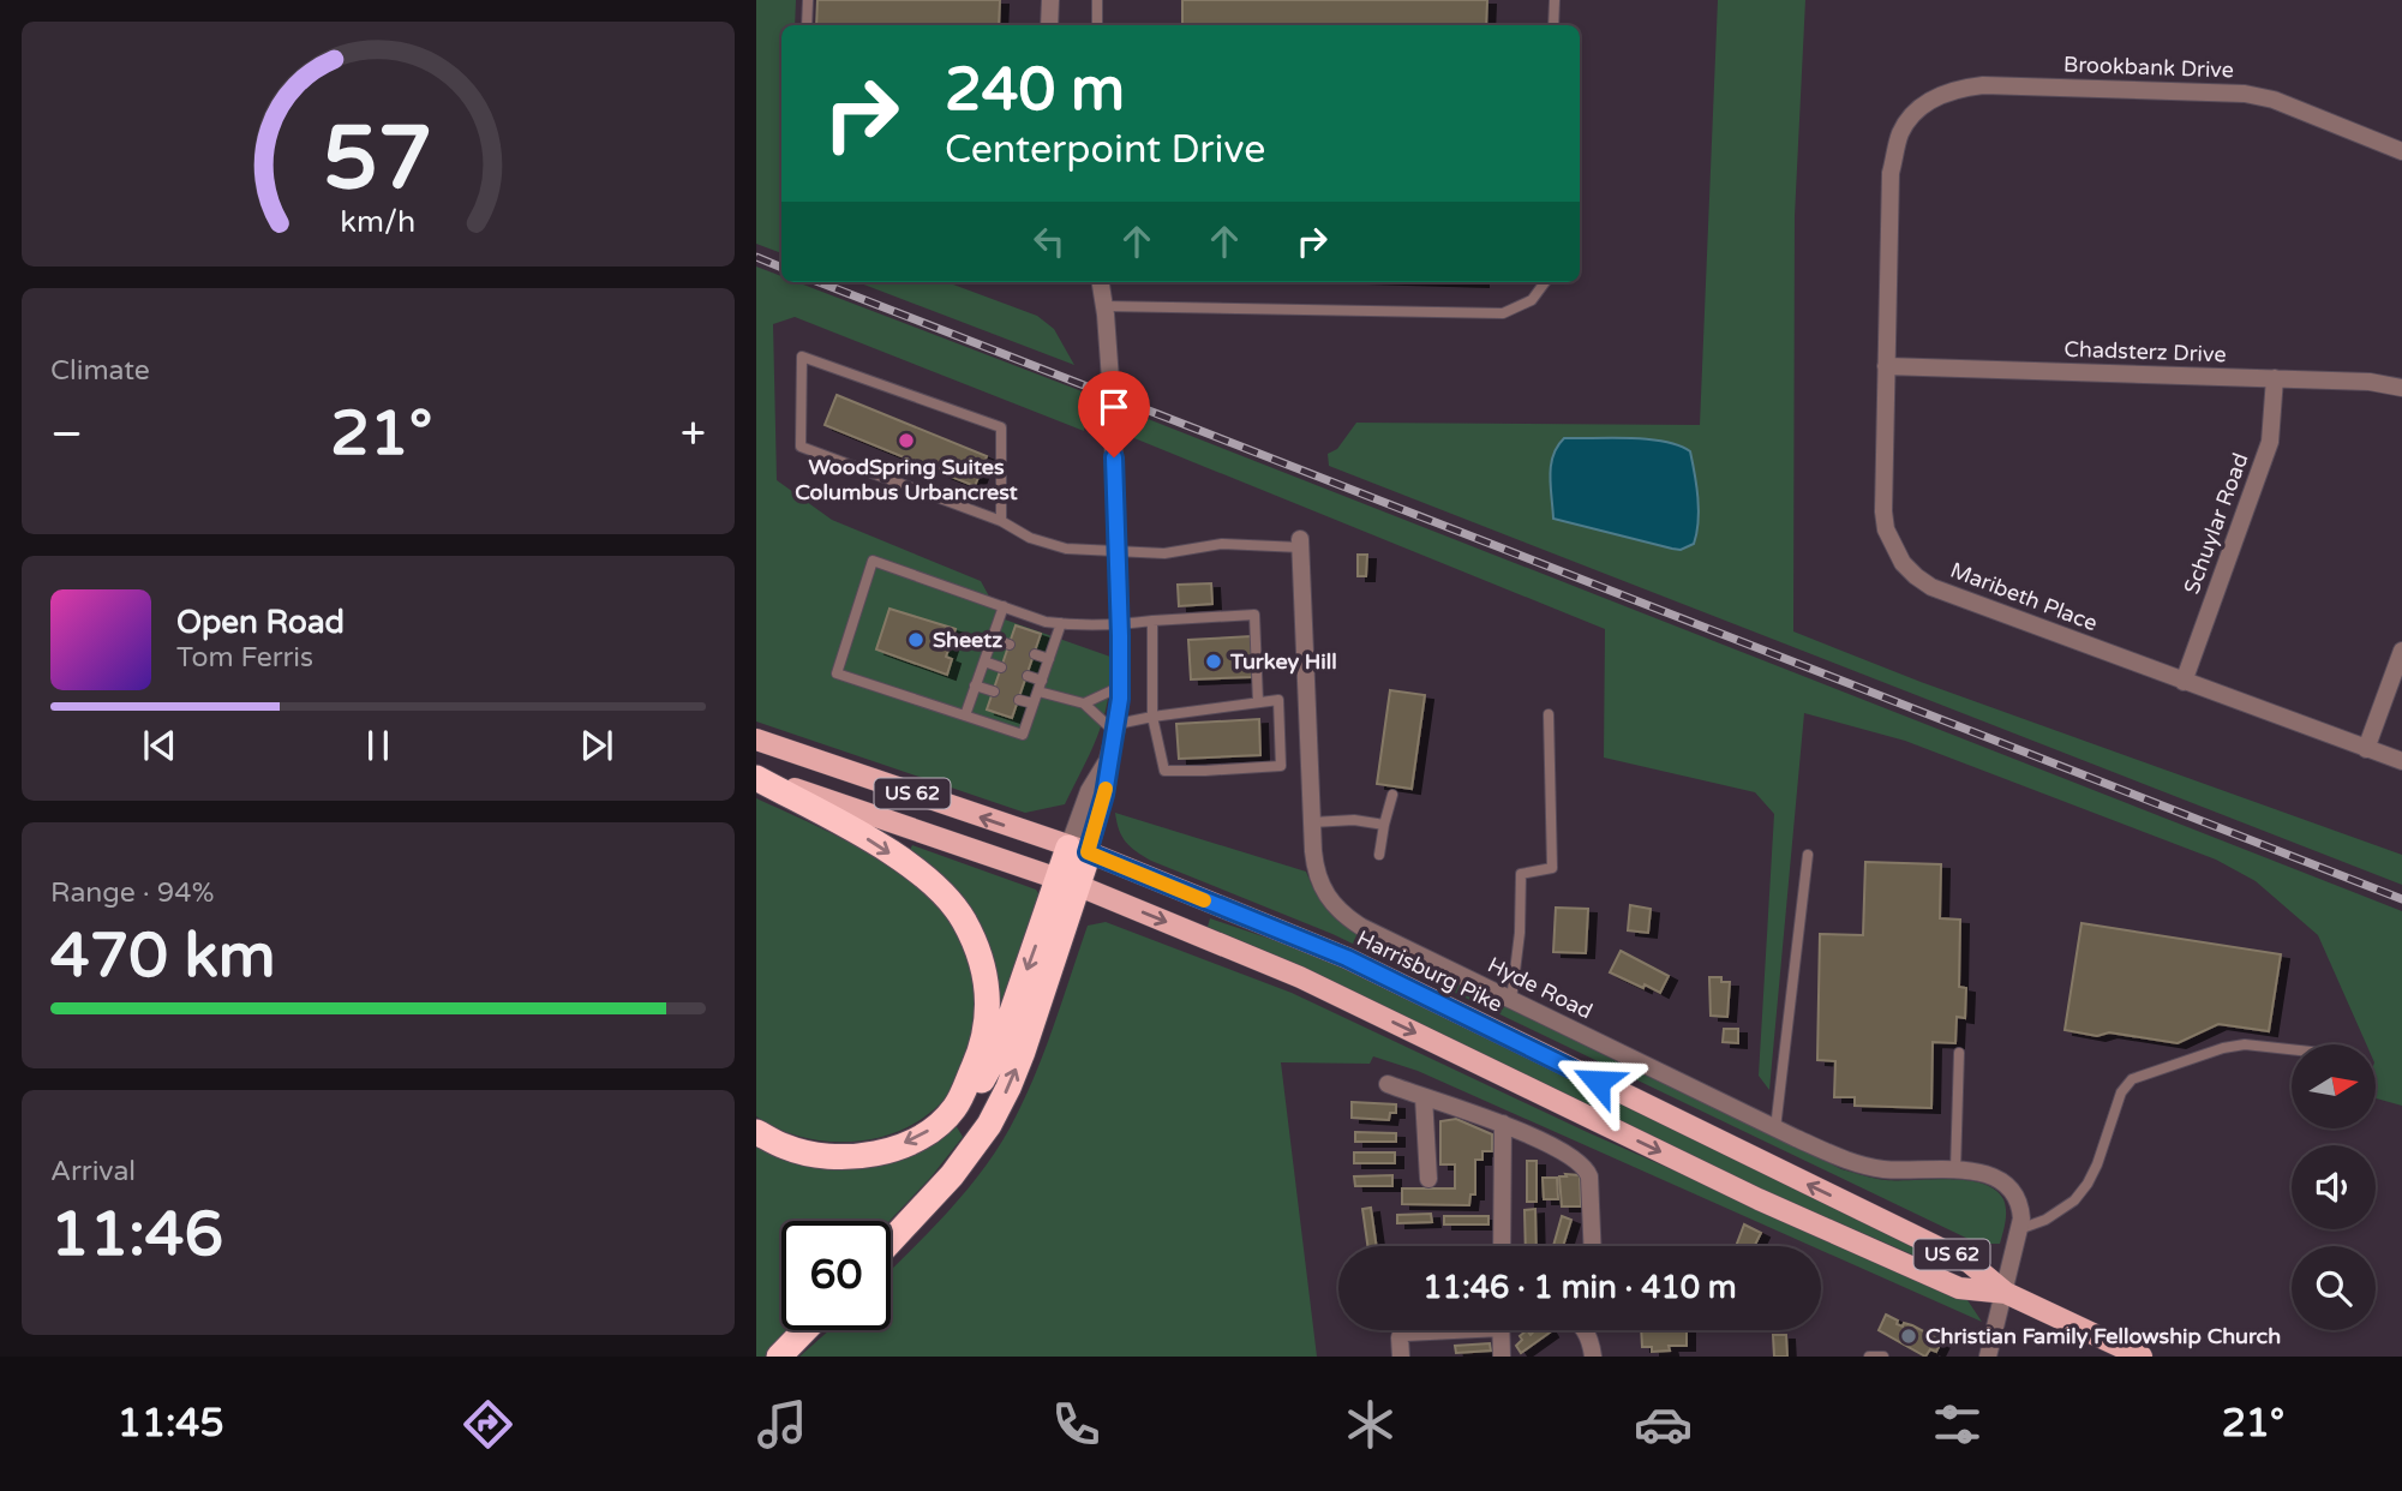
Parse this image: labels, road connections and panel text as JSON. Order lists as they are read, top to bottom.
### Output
{
  "streets": {
    "main road": ["US 62", "Harrisburg Pike"],
    "street": [
      "Brookbank Drive",
      "Chadsterz Drive",
      "Schuylar Road",
      "Maribeth Place",
      "Hyde Road"
    ]
  },
  "crossings": [
    ["Brookbank Drive", "Maribeth Place"],
    ["Chadsterz Drive", "Schuylar Road"],
    ["Chadsterz Drive", "Maribeth Place"],
    ["Schuylar Road", "Maribeth Place"],
    ["Harrisburg Pike", "Hyde Road"]
  ],
  "places": [
    "WoodSpring Suites Columbus Urbancrest",
    "Sheetz",
    "Turkey Hill",
    "Christian Family Fellowship Church"
  ],
  "north": "right",
  "page": {
    "turn": ["240 m", "Centerpoint Drive"],
    "tile": [
      "Climate",
      ["Range · 94%", "470 km"],
      ["Arrival", "11:46"]
    ],
    "heat": ["−", "21°", "+"],
    "song": ["Open Road", "Tom Ferris"],
    "limit": "60",
    "trip": "11:46 · 1 min · 410 m",
    "tabs": ["11:45", "21°"],
    "gauge": ["57", "km/h"]
  }
}
